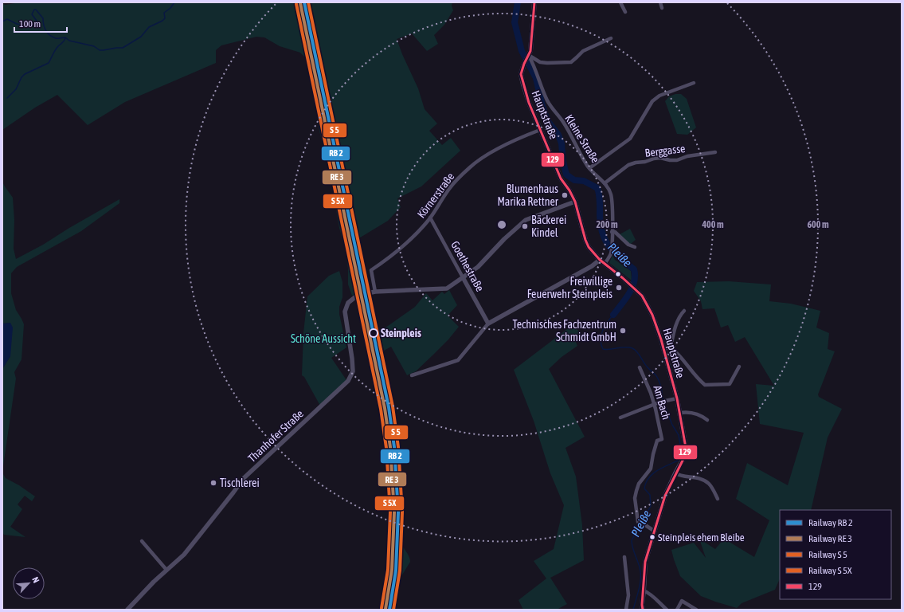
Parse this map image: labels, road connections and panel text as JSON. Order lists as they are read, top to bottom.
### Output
{
  "streets": {
    "main road": ["Hauptstraße"],
    "street": [
      "Kleine Straße",
      "Berggasse",
      "Körnerstraße",
      "Goethestraße",
      "Am Bach",
      "Thanhofer Straße"
    ]
  },
  "crossings": [
    ["Hauptstraße", "Kleine Straße"],
    ["Hauptstraße", "Körnerstraße"],
    ["Hauptstraße", "Am Bach"],
    ["Kleine Straße", "Berggasse"],
    ["Körnerstraße", "Goethestraße"],
    ["Körnerstraße", "Thanhofer Straße"]
  ],
  "water": ["Pleiße"],
  "parks": ["Schöne Aussicht"],
  "places": [
    "Blumenhaus Marika Rettner",
    "Bäckerei Kindel",
    "Freiwillige Feuerwehr Steinpleis",
    "Technisches Fachzentrum Schmidt GmbH",
    "Steinpleis",
    "Tischlerei",
    "Steinpleis ehem Bleibe"
  ],
  "lines": ["transit line 129"],
  "legend": [
    "Railway RB 2",
    "Railway RE 3",
    "Railway S 5",
    "Railway S 5X",
    "129"
  ],
  "scale_bar": "100 m",
  "north": "top right",
  "rings": ["200 m", "400 m", "600 m"]
}
